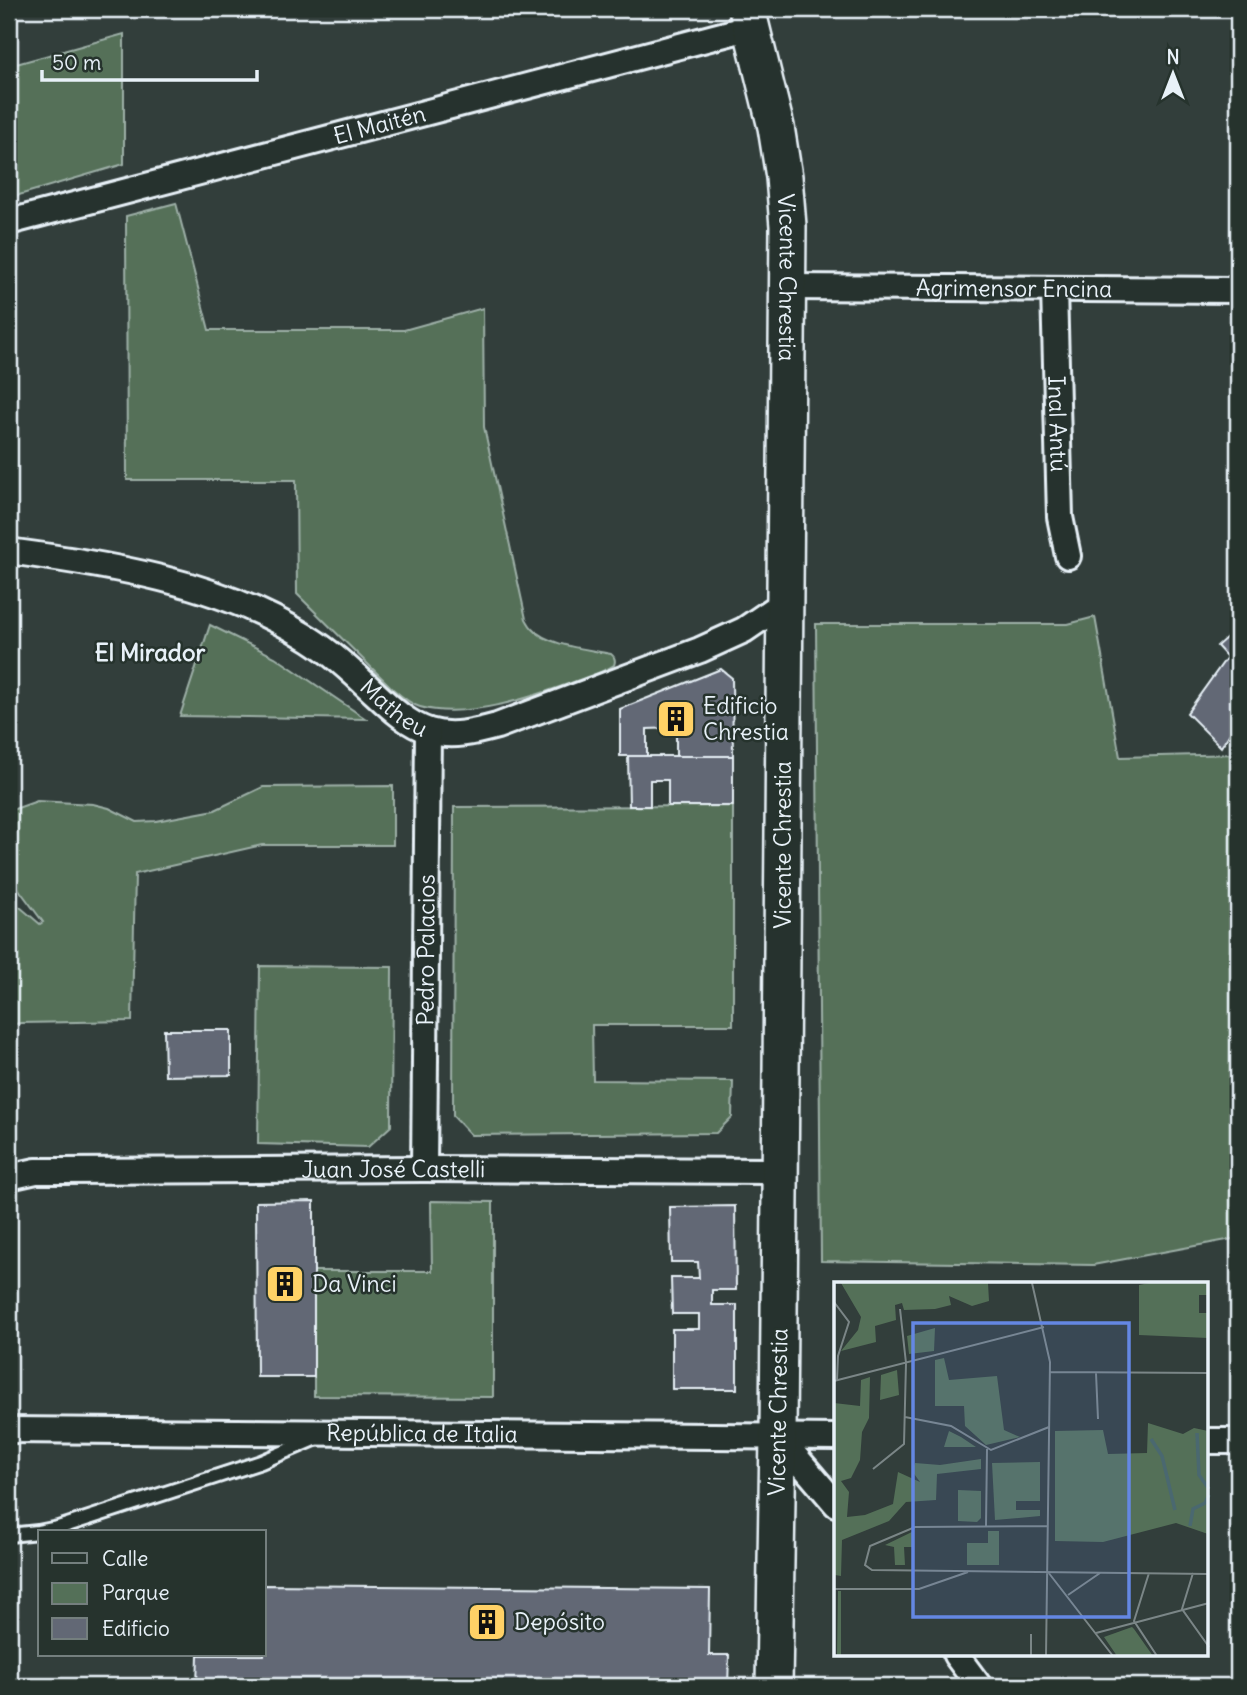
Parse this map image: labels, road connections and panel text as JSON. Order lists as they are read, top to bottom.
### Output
{
  "streets": {
    "main road": ["Vicente Chrestia"],
    "street": [
      "El Maitén",
      "Agrimensor Encina",
      "Inal Antú",
      "Matheu",
      "Pedro Palacios",
      "Juan José Castelli",
      "República de Italia"
    ]
  },
  "crossings": [
    ["El Maitén", "Vicente Chrestia"],
    ["Vicente Chrestia", "Agrimensor Encina"],
    ["Vicente Chrestia", "Matheu"],
    ["Vicente Chrestia", "Juan José Castelli"],
    ["Vicente Chrestia", "República de Italia"],
    ["Agrimensor Encina", "Inal Antú"],
    ["Matheu", "Pedro Palacios"],
    ["Pedro Palacios", "Juan José Castelli"]
  ],
  "districts": ["El Mirador"],
  "places": {
    "building": ["Edificio Chrestia", "Da Vinci", "Depósito"]
  },
  "legend": ["Calle", "Parque", "Edificio"],
  "scale_bar": "50 m",
  "north": "top"
}
